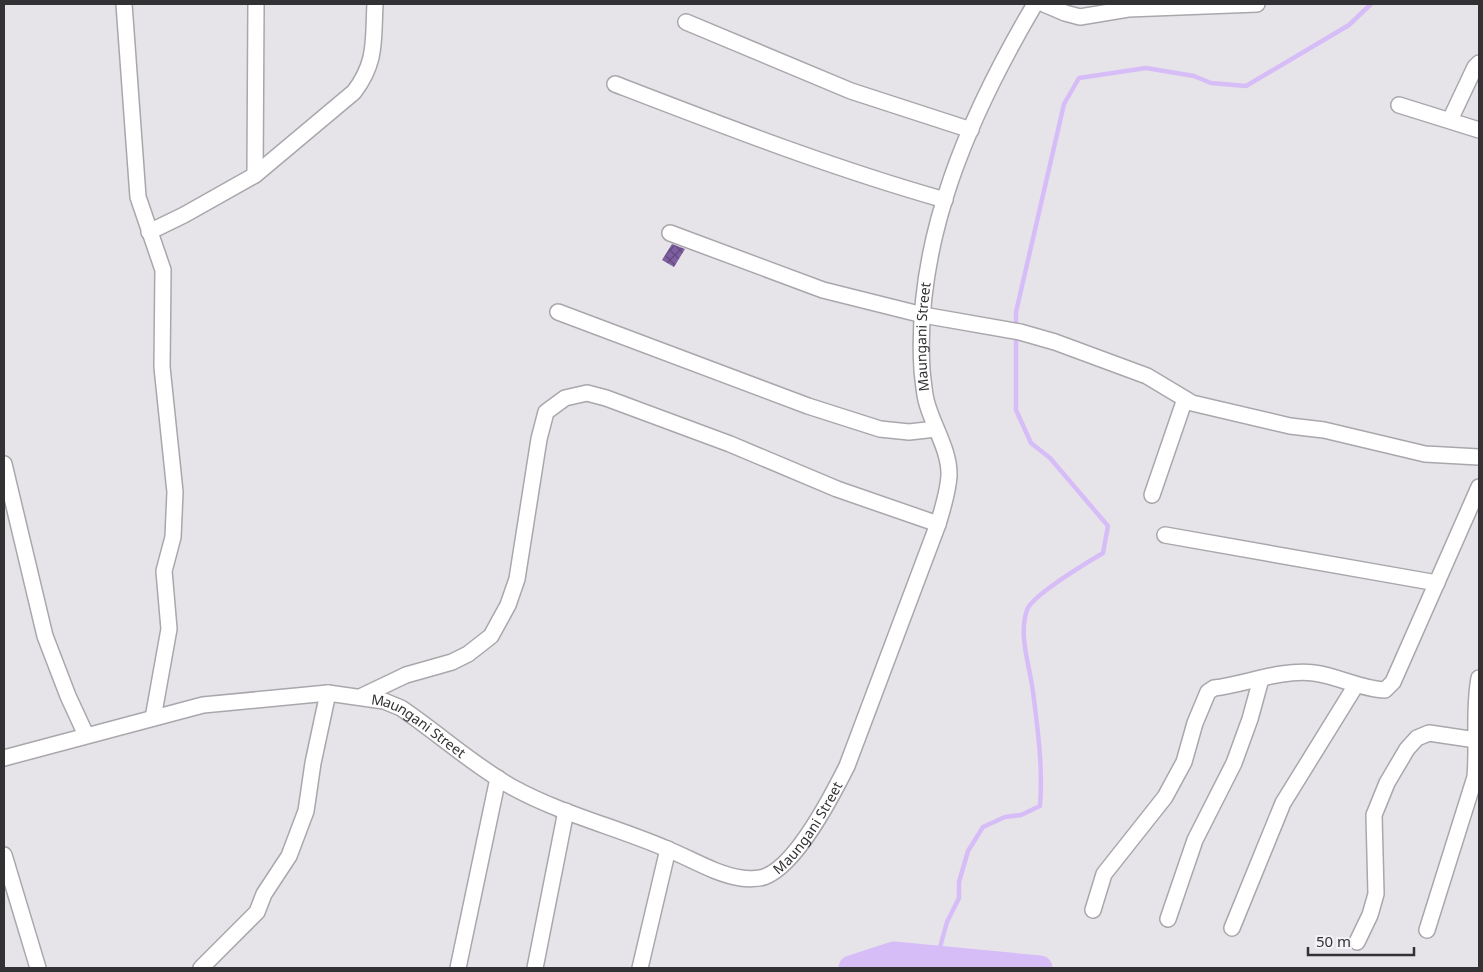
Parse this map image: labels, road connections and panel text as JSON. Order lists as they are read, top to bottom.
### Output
{
  "streets": {
    "street": ["Maungani Street"]
  },
  "scale_bar": "50 m"
}
